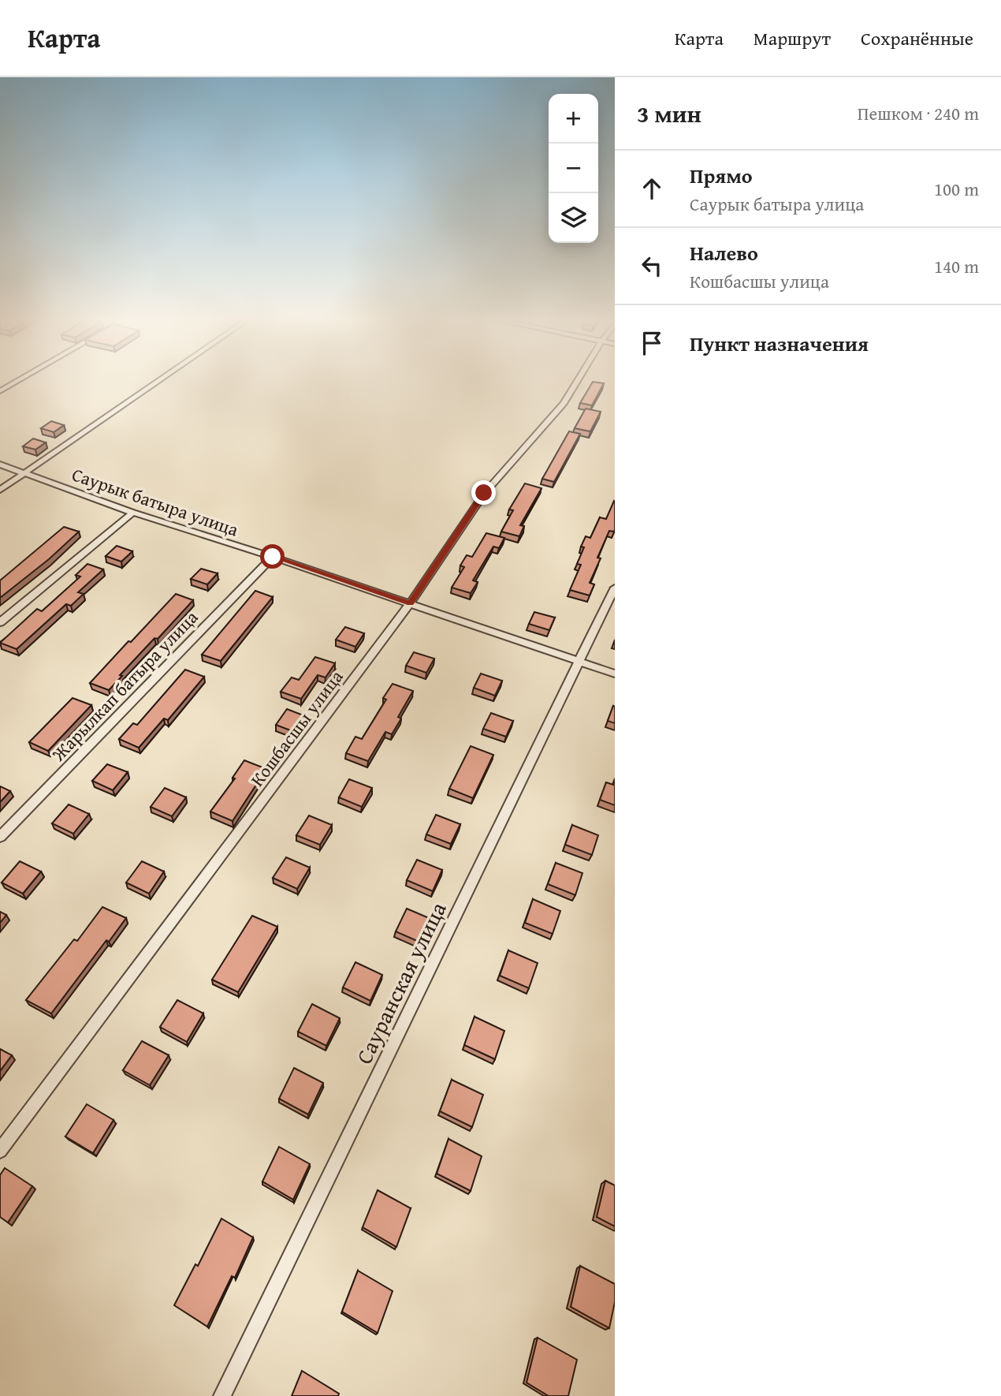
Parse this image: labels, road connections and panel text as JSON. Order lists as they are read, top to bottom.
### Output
{
  "streets": {
    "street": [
      "Саурык батыра улица",
      "Жарылкап батыра улица",
      "Кошбасшы улица",
      "Сауранская улица"
    ]
  },
  "crossings": [
    ["Саурык батыра улица", "Жарылкап батыра улица"],
    ["Саурык батыра улица", "Кошбасшы улица"],
    ["Саурык батыра улица", "Сауранская улица"]
  ],
  "page": {
    "header": "Карта",
    "nav": ["Карта", "Маршрут", "Сохранённые"],
    "heading": ["3 мин", "Пешком · 240 m"],
    "map_buttons": ["+", "−"],
    "list": [
      ["Прямо", "Саурык батыра улица", "100 m"],
      ["Налево", "Кошбасшы улица", "140 m"],
      "Пункт назначения"
    ]
  }
}
